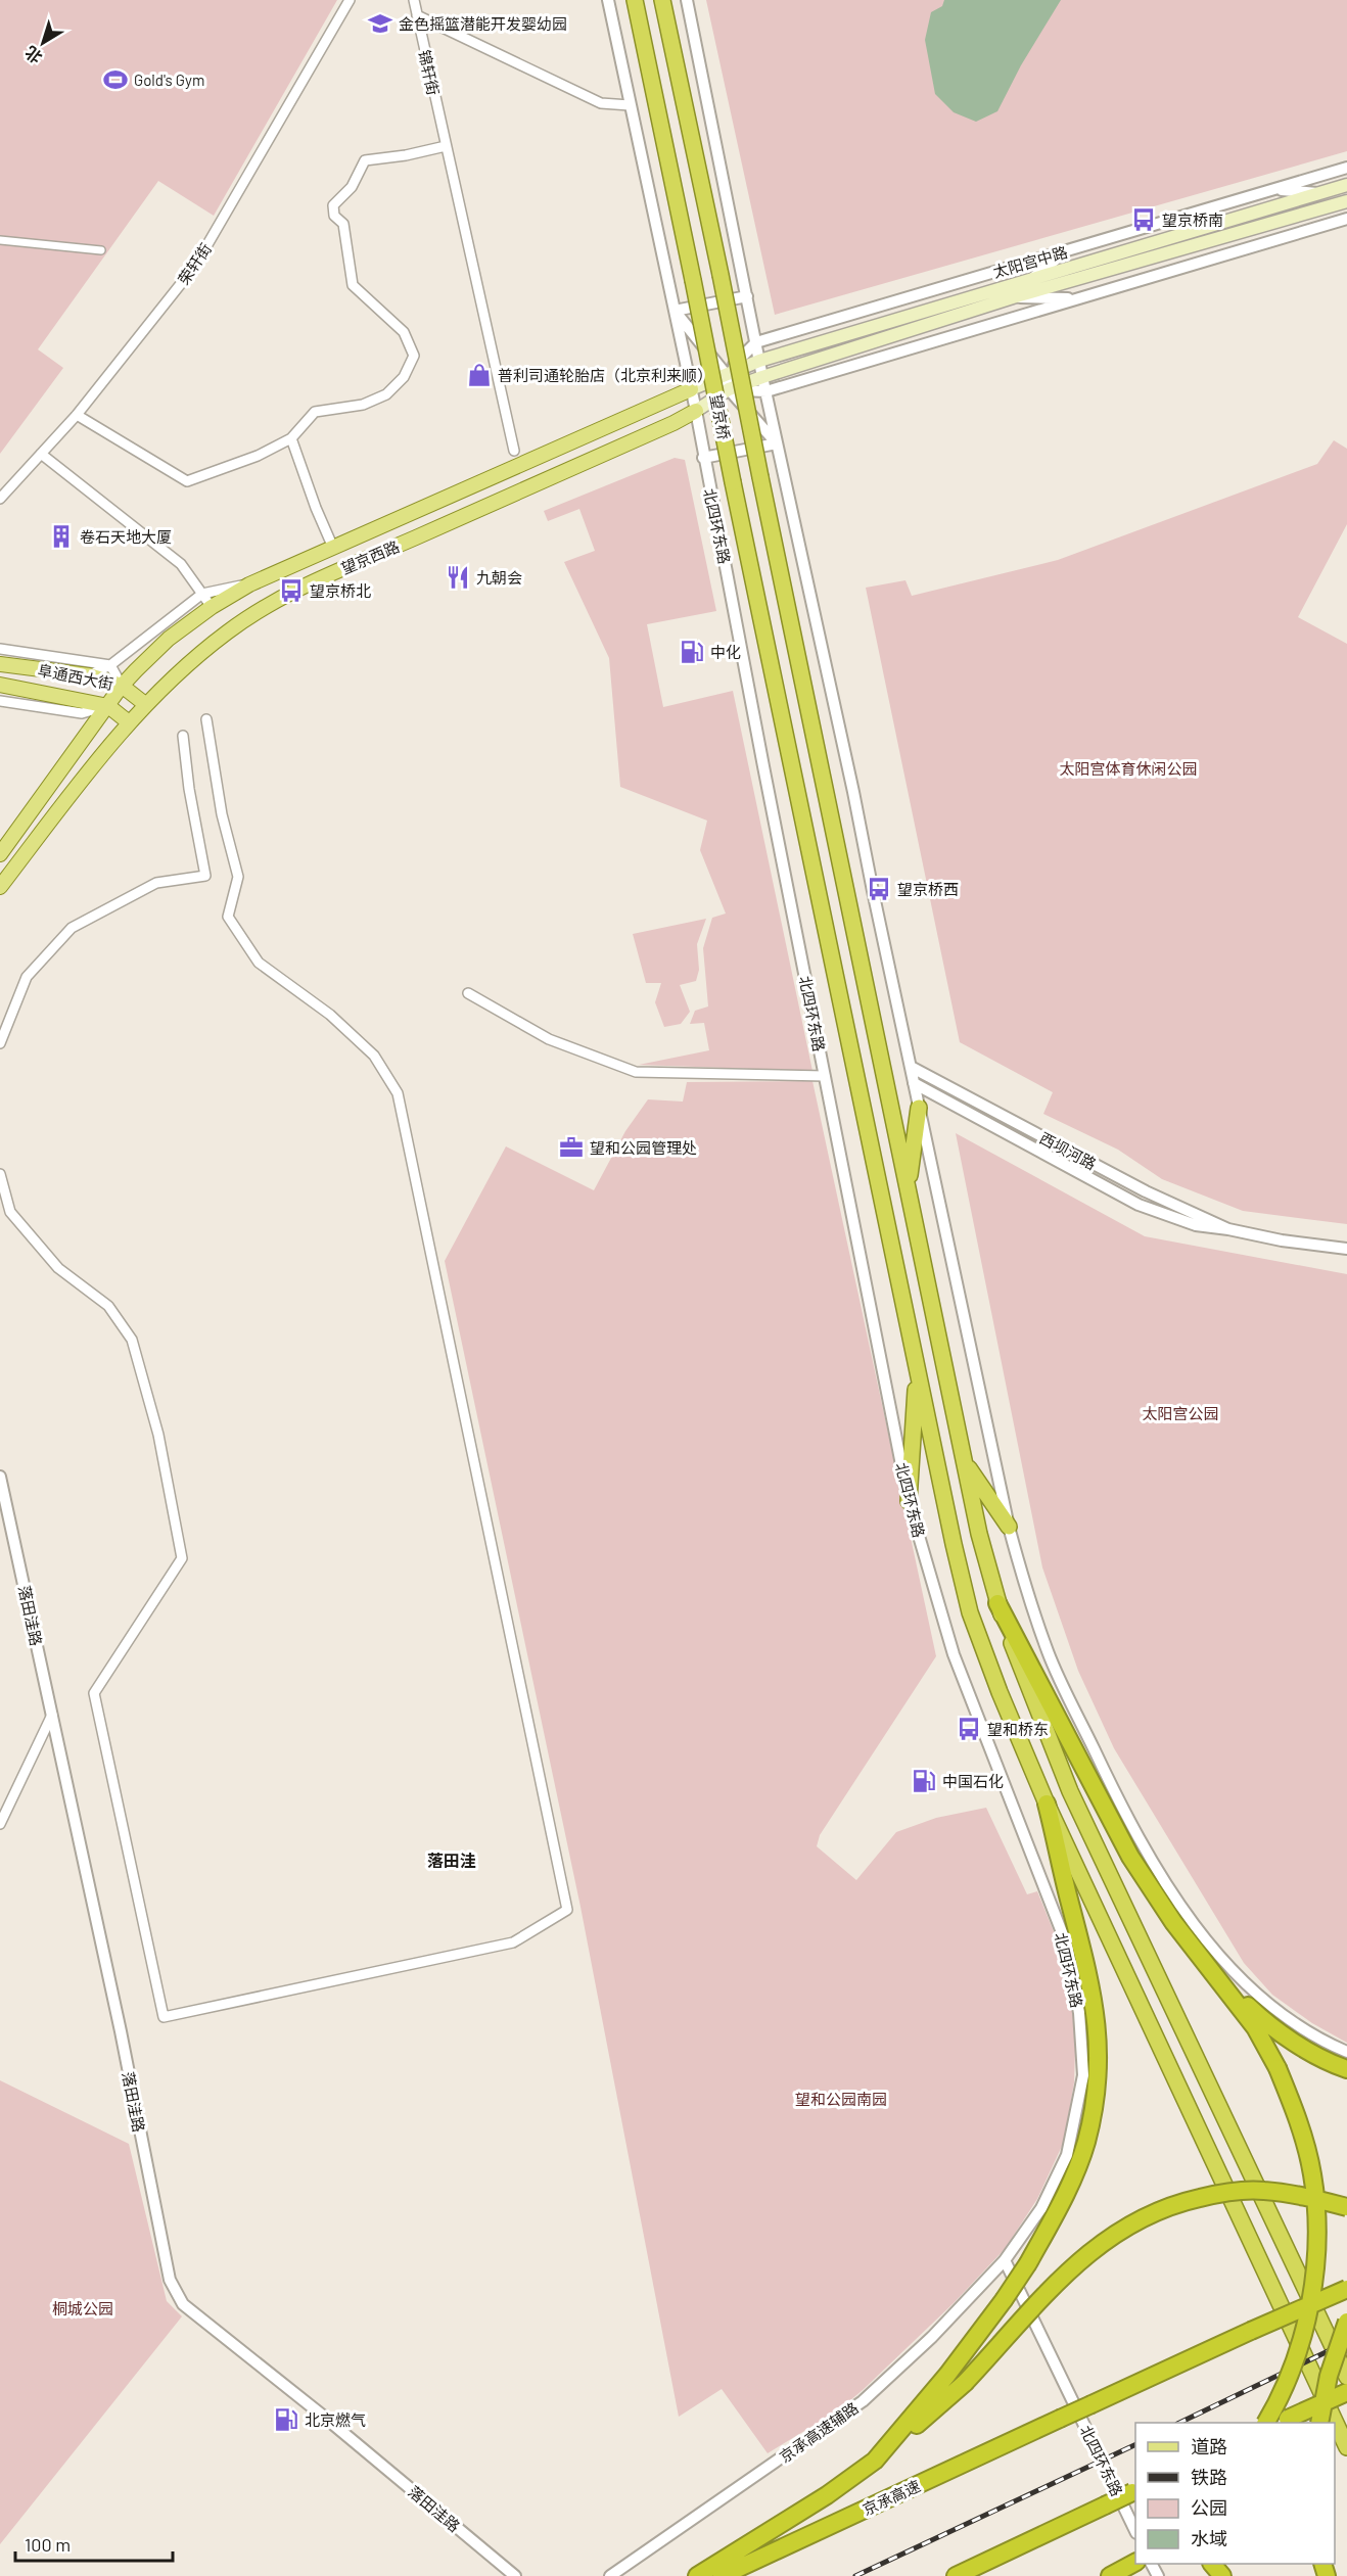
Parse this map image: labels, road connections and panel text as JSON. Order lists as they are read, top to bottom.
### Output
{
  "streets": {
    "highway": ["望京桥", "北四环东路", "京承高速"],
    "main road": ["太阳宫中路", "望京西路", "阜通西大街"],
    "street": [
      "锦轩街",
      "荣轩街",
      "西坝河路",
      "落田洼路",
      "京承高速辅路"
    ]
  },
  "crossings": [
    ["太阳宫中路", "北四环东路"],
    ["太阳宫中路", "望京西路"],
    ["望京桥", "北四环东路"],
    ["北四环东路", "望京西路"],
    ["北四环东路", "京承高速辅路"],
    ["望京西路", "阜通西大街"]
  ],
  "districts": ["落田洼"],
  "parks": [
    "太阳宫体育休闲公园",
    "太阳宫公园",
    "望和公园南园",
    "桐城公园"
  ],
  "places": {
    "school or university": ["金色摇篮潜能开发婴幼园"],
    "sports": ["Gold's Gym"],
    "bus stop": [
      "望京桥南",
      "望京桥北",
      "望京桥西",
      "望和桥东"
    ],
    "shop": ["普利司通轮胎店（北京利来顺）"],
    "building": ["卷石天地大厦"],
    "restaurant": ["九朝会"],
    "fuel station": ["中化", "中国石化", "北京燃气"],
    "office": ["望和公园管理处"]
  },
  "legend": [
    "道路",
    "铁路",
    "公园",
    "水域"
  ],
  "scale_bar": "100 m",
  "north": "bottom left"
}
